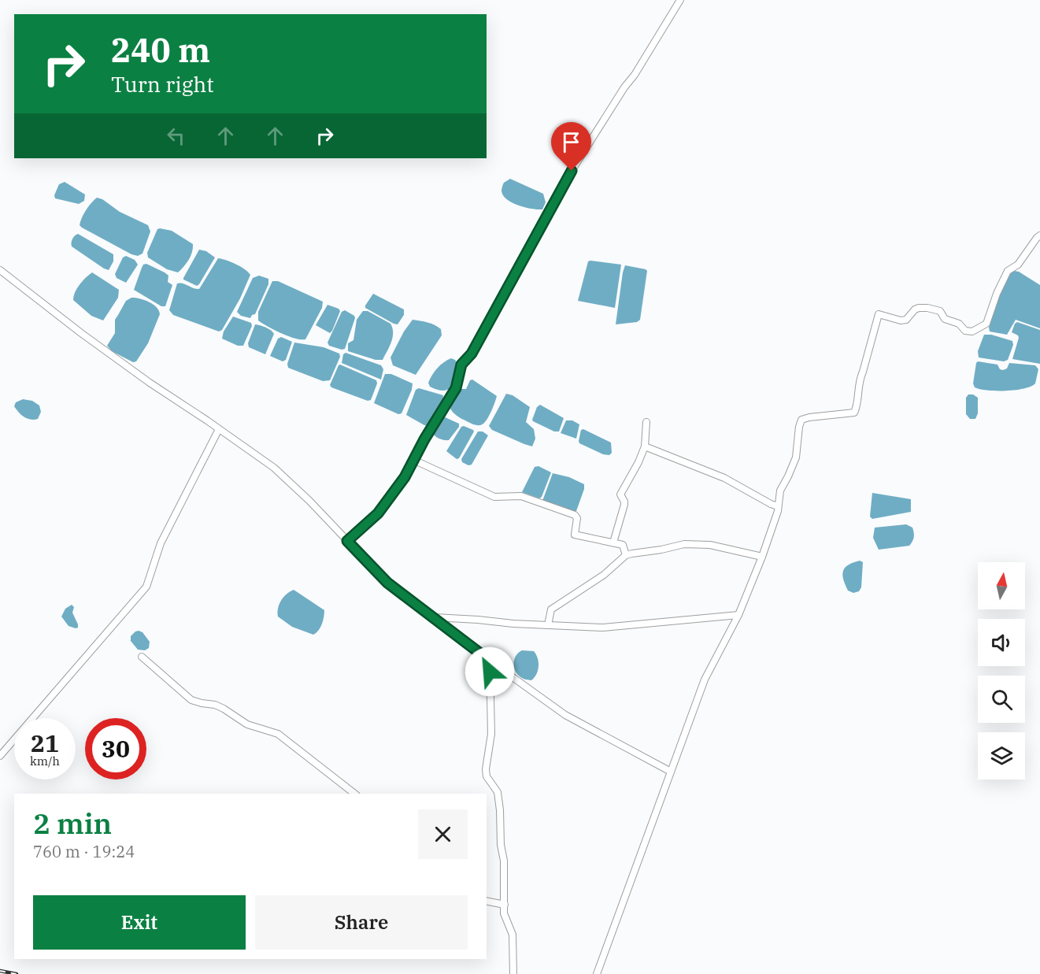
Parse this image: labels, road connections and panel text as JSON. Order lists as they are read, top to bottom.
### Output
{
  "north": "top",
  "page": {
    "turn": ["240 m", "Turn right"],
    "speed": "21 km/h",
    "limit": "30",
    "heading": ["2 min", "760 m · 19:24"],
    "buttons": ["Exit", "Share"]
  }
}
